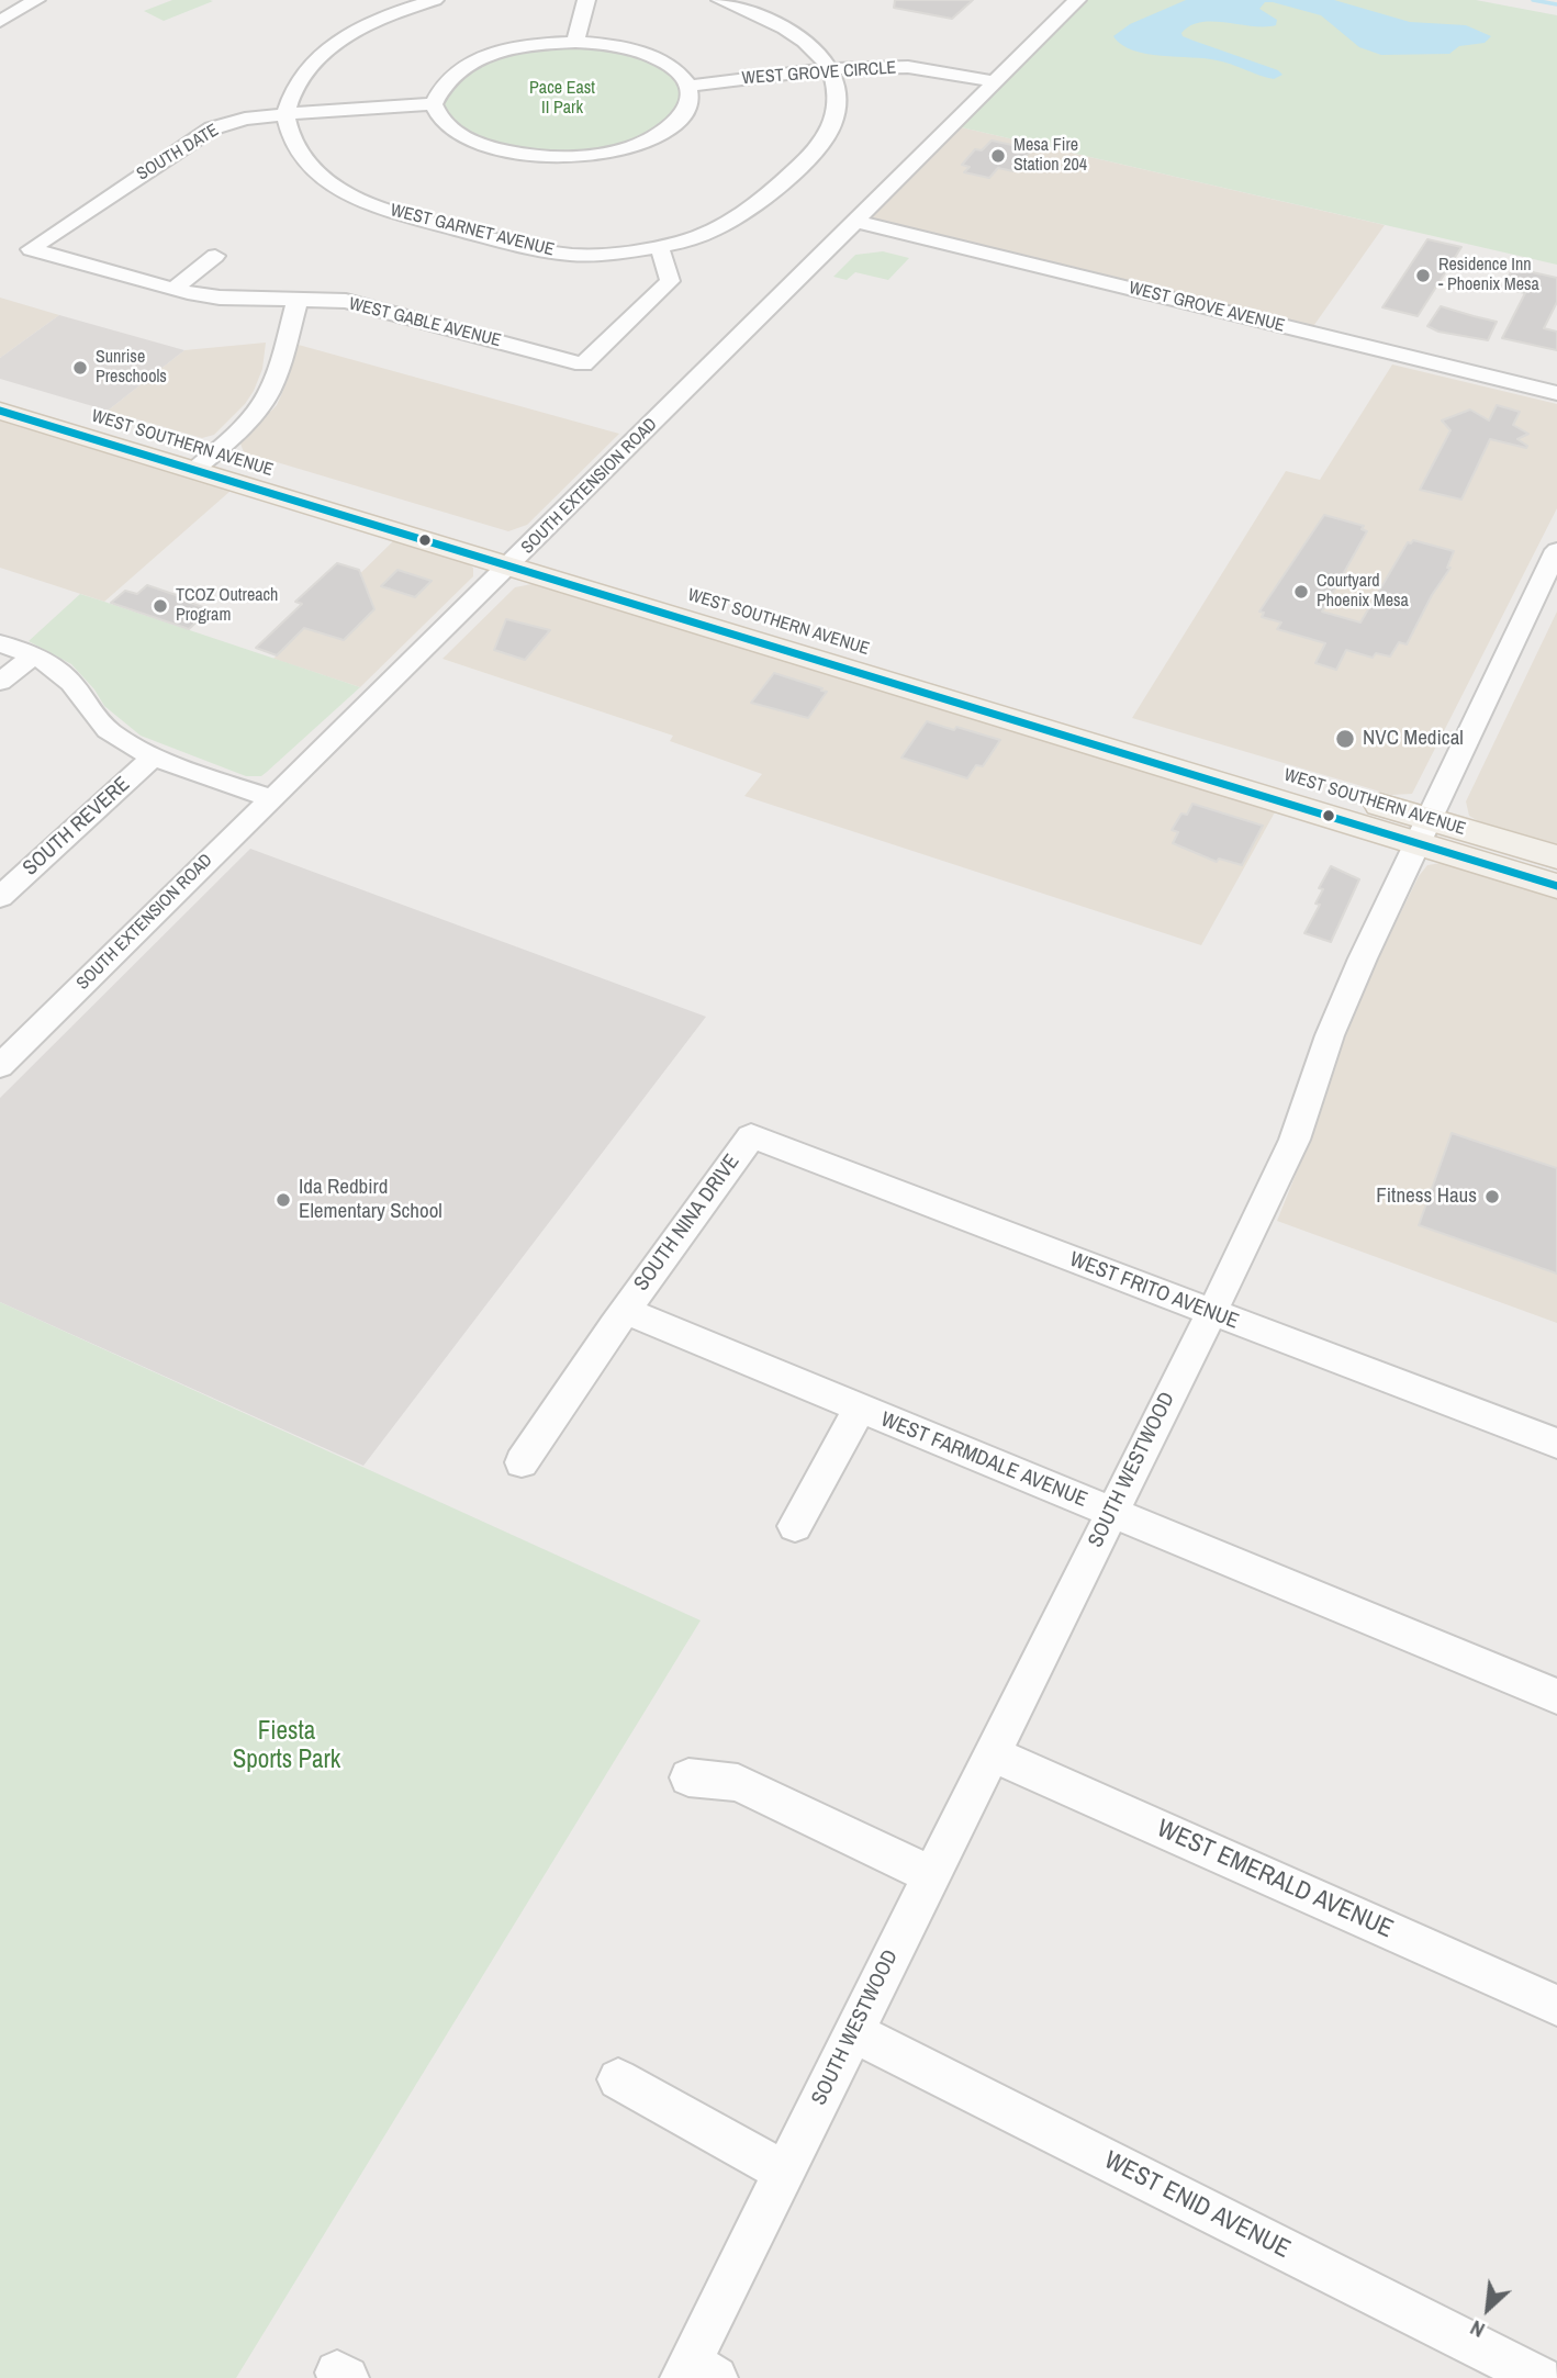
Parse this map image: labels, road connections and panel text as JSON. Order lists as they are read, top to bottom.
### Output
{
  "streets": {
    "main road": ["WEST SOUTHERN AVENUE"],
    "street": [
      "WEST GROVE CIRCLE",
      "SOUTH DATE",
      "WEST GARNET AVENUE",
      "WEST GROVE AVENUE",
      "WEST GABLE AVENUE",
      "SOUTH EXTENSION ROAD",
      "SOUTH REVERE",
      "SOUTH NINA DRIVE",
      "WEST FRITO AVENUE",
      "WEST FARMDALE AVENUE",
      "SOUTH WESTWOOD",
      "WEST EMERALD AVENUE",
      "WEST ENID AVENUE"
    ]
  },
  "crossings": [
    ["WEST GROVE CIRCLE", "SOUTH EXTENSION ROAD"],
    ["SOUTH DATE", "WEST GARNET AVENUE"],
    ["SOUTH DATE", "WEST GABLE AVENUE"],
    ["WEST GARNET AVENUE", "WEST GABLE AVENUE"],
    ["WEST GROVE AVENUE", "SOUTH EXTENSION ROAD"],
    ["WEST SOUTHERN AVENUE", "SOUTH EXTENSION ROAD"],
    ["WEST SOUTHERN AVENUE", "SOUTH WESTWOOD"],
    ["SOUTH NINA DRIVE", "WEST FRITO AVENUE"],
    ["SOUTH NINA DRIVE", "WEST FARMDALE AVENUE"],
    ["WEST FRITO AVENUE", "SOUTH WESTWOOD"],
    ["WEST FARMDALE AVENUE", "SOUTH WESTWOOD"],
    ["SOUTH WESTWOOD", "WEST EMERALD AVENUE"],
    ["SOUTH WESTWOOD", "WEST ENID AVENUE"]
  ],
  "parks": ["Pace East II Park", "Fiesta Sports Park"],
  "places": [
    "Mesa Fire Station 204",
    "Residence Inn - Phoenix Mesa",
    "Sunrise Preschools",
    "Courtyard Phoenix Mesa",
    "TCOZ Outreach Program",
    "NVC Medical",
    "Fitness Haus",
    "Ida Redbird Elementary School"
  ],
  "north": "bottom left"
}
